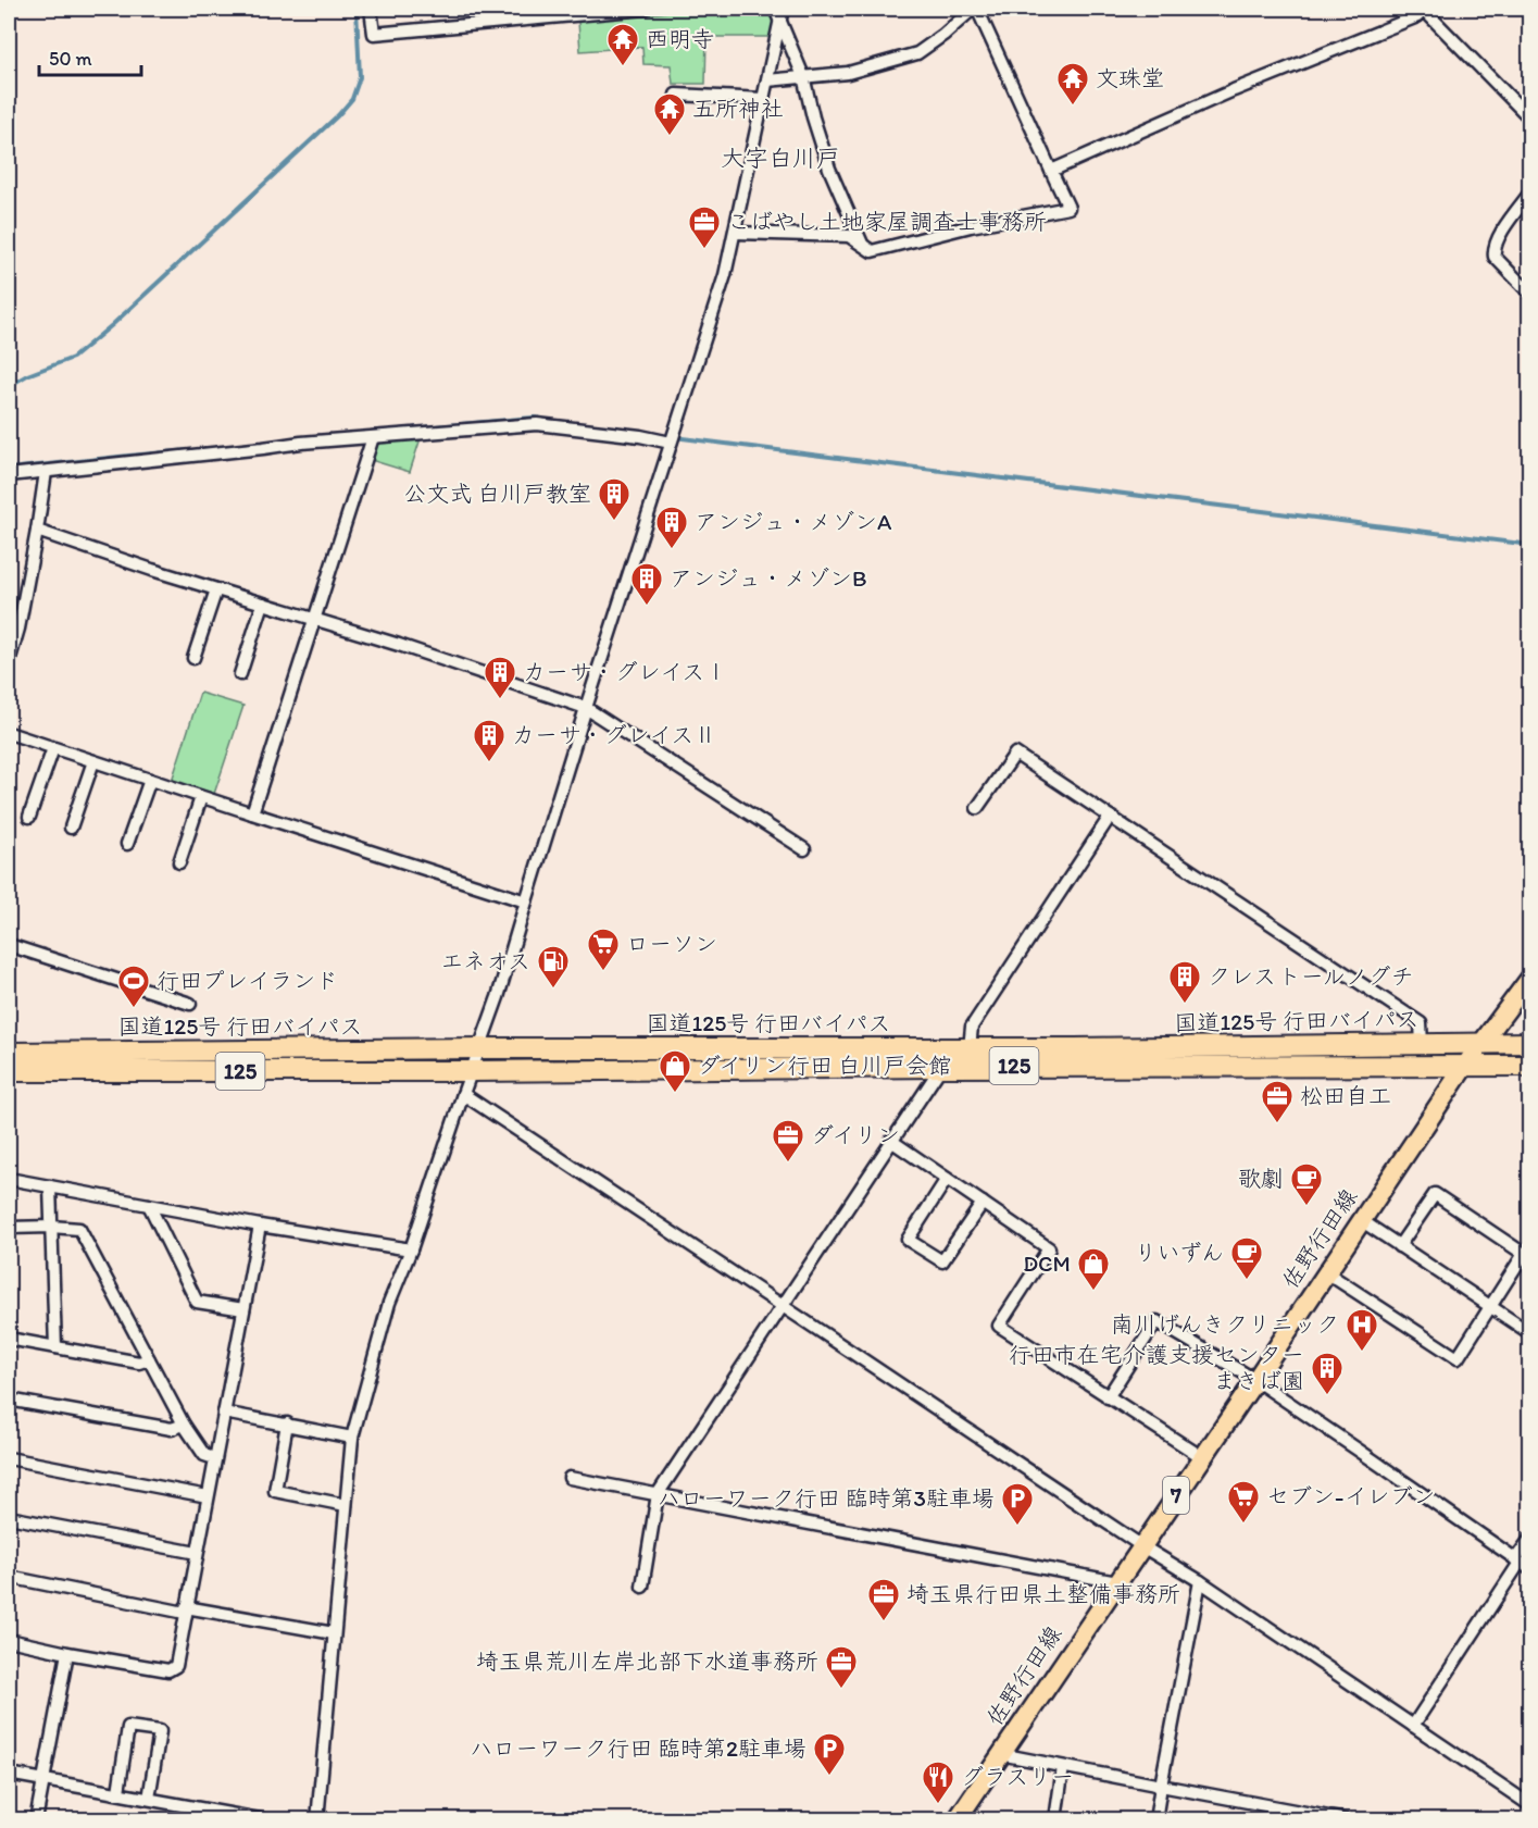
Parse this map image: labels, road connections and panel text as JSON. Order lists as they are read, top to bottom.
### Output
{
  "streets": {
    "highway": ["国道125号 行田バイパス", "125"],
    "main road": ["佐野行田線", "7"]
  },
  "crossings": [
    ["国道125号 行田バイパス", "佐野行田線"]
  ],
  "districts": ["大字白川戸"],
  "places": {
    "temple": ["西明寺", "文珠堂", "五所神社"],
    "office": [
      "こばやし土地家屋調査士事務所",
      "松田自工",
      "ダイリン",
      "埼玉県行田県土整備事務所",
      "埼玉県荒川左岸北部下水道事務所"
    ],
    "building": [
      "公文式 白川戸教室",
      "アンジュ・メゾンA",
      "アンジュ・メゾンB",
      "カーサ・グレイスⅠ",
      "カーサ・グレイスⅡ",
      "クレストールノグチ",
      "行田市在宅介護支援センター まきば園"
    ],
    "supermarket": ["ローソン", "セブン-イレブン"],
    "fuel station": ["エネオス"],
    "sports": ["行田プレイランド"],
    "shop": ["ダイリン行田 白川戸会館", "DCM"],
    "cafe": ["歌劇", "りいずん"],
    "hospital": ["南川げんきクリニック"],
    "parking": ["ハローワーク行田 臨時第3駐車場", "ハローワーク行田 臨時第2駐車場"],
    "restaurant": ["グラスリー"]
  },
  "scale_bar": "50 m"
}
